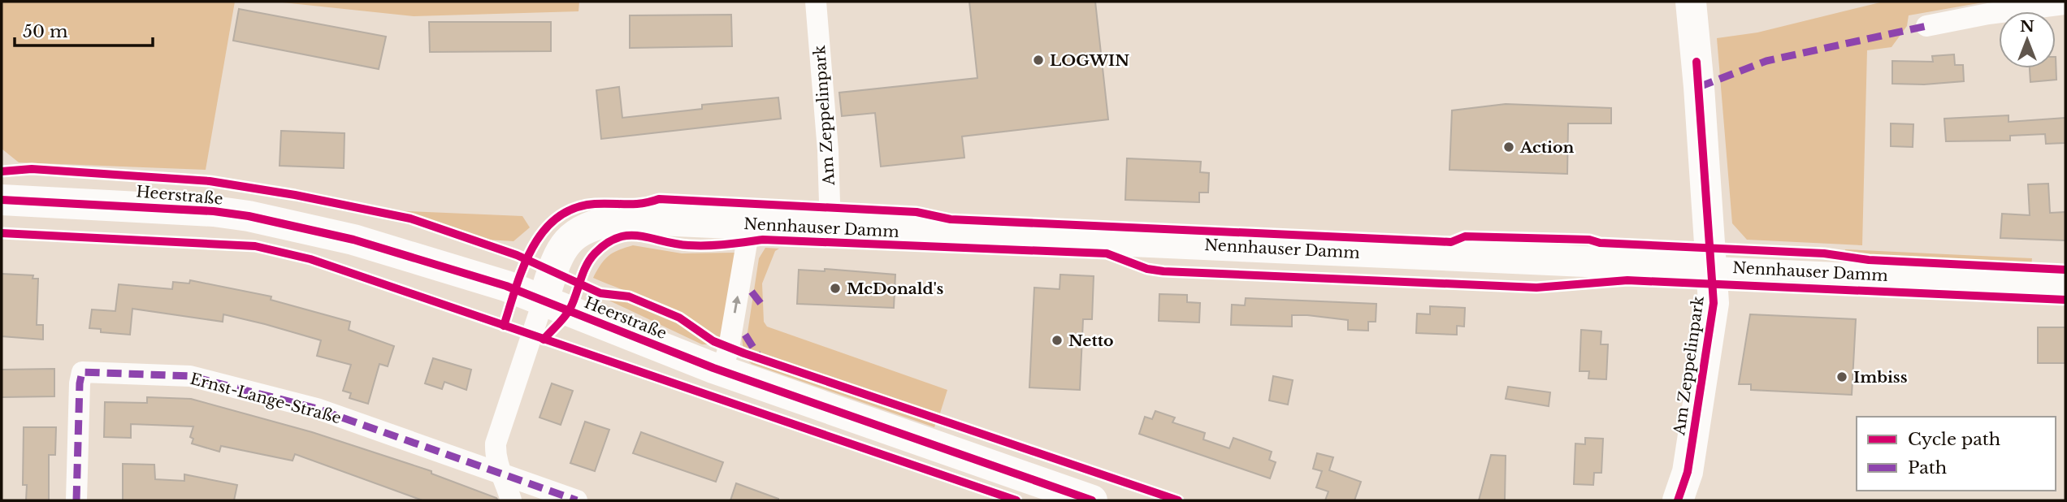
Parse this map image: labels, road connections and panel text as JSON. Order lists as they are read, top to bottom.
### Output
{
  "streets": {
    "main road": ["Am Zeppelinpark", "Heerstraße", "Nennhauser Damm"],
    "street": ["Ernst-Lange-Straße"]
  },
  "crossings": [
    ["Am Zeppelinpark", "Nennhauser Damm"],
    ["Heerstraße", "Nennhauser Damm"]
  ],
  "places": [
    "LOGWIN",
    "Action",
    "McDonald's",
    "Netto",
    "Imbiss"
  ],
  "legend": ["Cycle path", "Path"],
  "scale_bar": "50 m",
  "north": "top"
}
